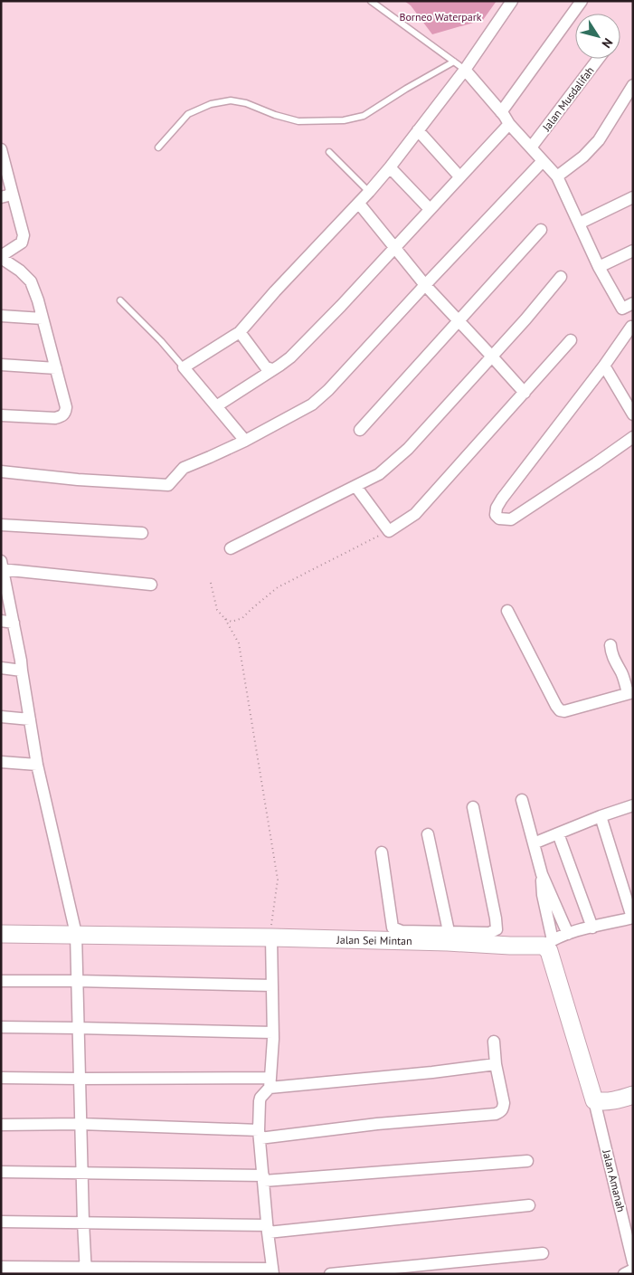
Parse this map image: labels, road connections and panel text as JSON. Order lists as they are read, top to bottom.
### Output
{
  "streets": {
    "street": ["Jalan Musdalifah", "Jalan Sei Mintan", "Jalan Amanah"]
  },
  "parks": ["Borneo Waterpark"],
  "north": "bottom right"
}
